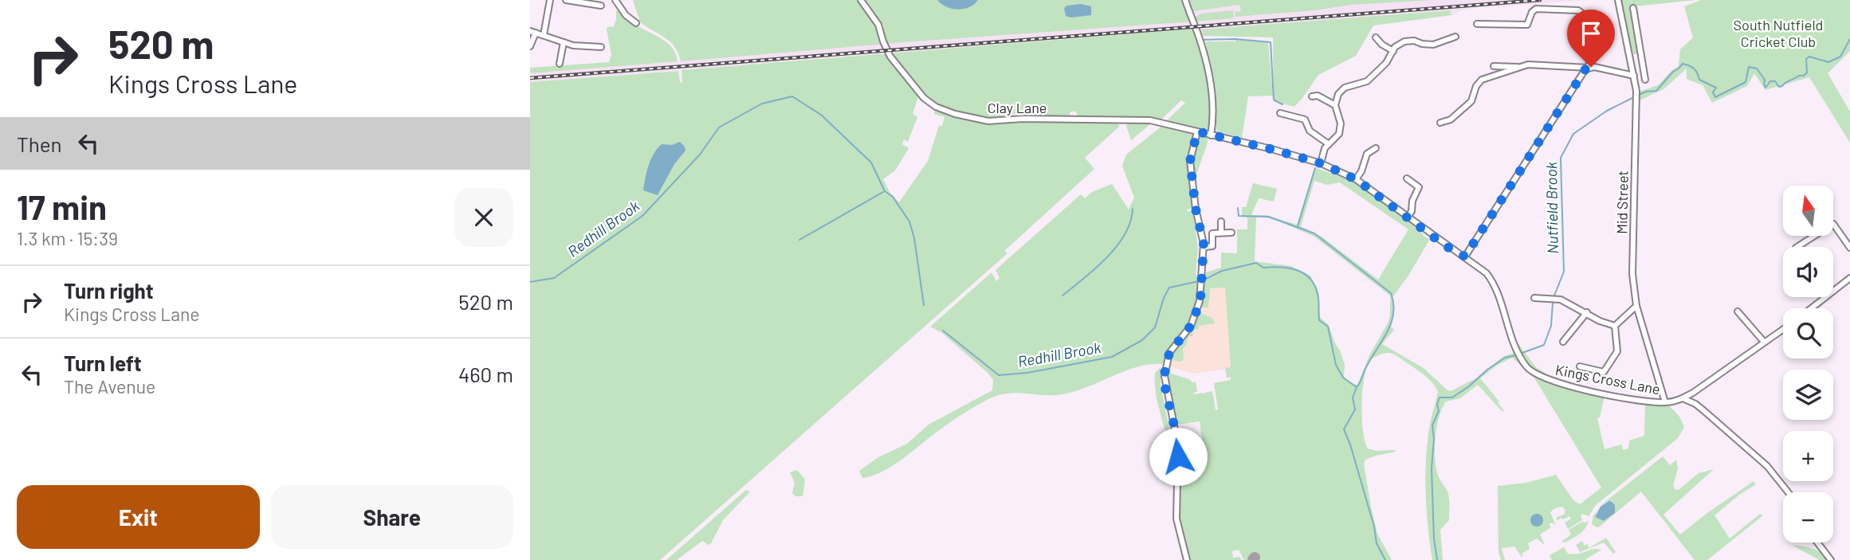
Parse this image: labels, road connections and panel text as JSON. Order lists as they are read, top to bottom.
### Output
{
  "streets": {
    "street": ["Clay Lane", "Mid Street", "Kings Cross Lane"]
  },
  "crossings": [
    ["Clay Lane", "Kings Cross Lane"],
    ["Mid Street", "Kings Cross Lane"]
  ],
  "water": ["Nutfield Brook", "Redhill Brook"],
  "parks": ["South Nutfield Cricket Club"],
  "north": "top",
  "page": {
    "turn": ["520 m", "Kings Cross Lane"],
    "then": "Then",
    "heading": ["17 min", "1.3 km · 15:39"],
    "map_buttons": ["+", "−"],
    "list": [
      {
        "name": "Turn right",
        "note": "Kings Cross Lane",
        "value": "520 m"
      },
      {
        "name": "Turn left",
        "note": "The Avenue",
        "value": "460 m"
      }
    ],
    "buttons": ["Exit", "Share"]
  }
}
